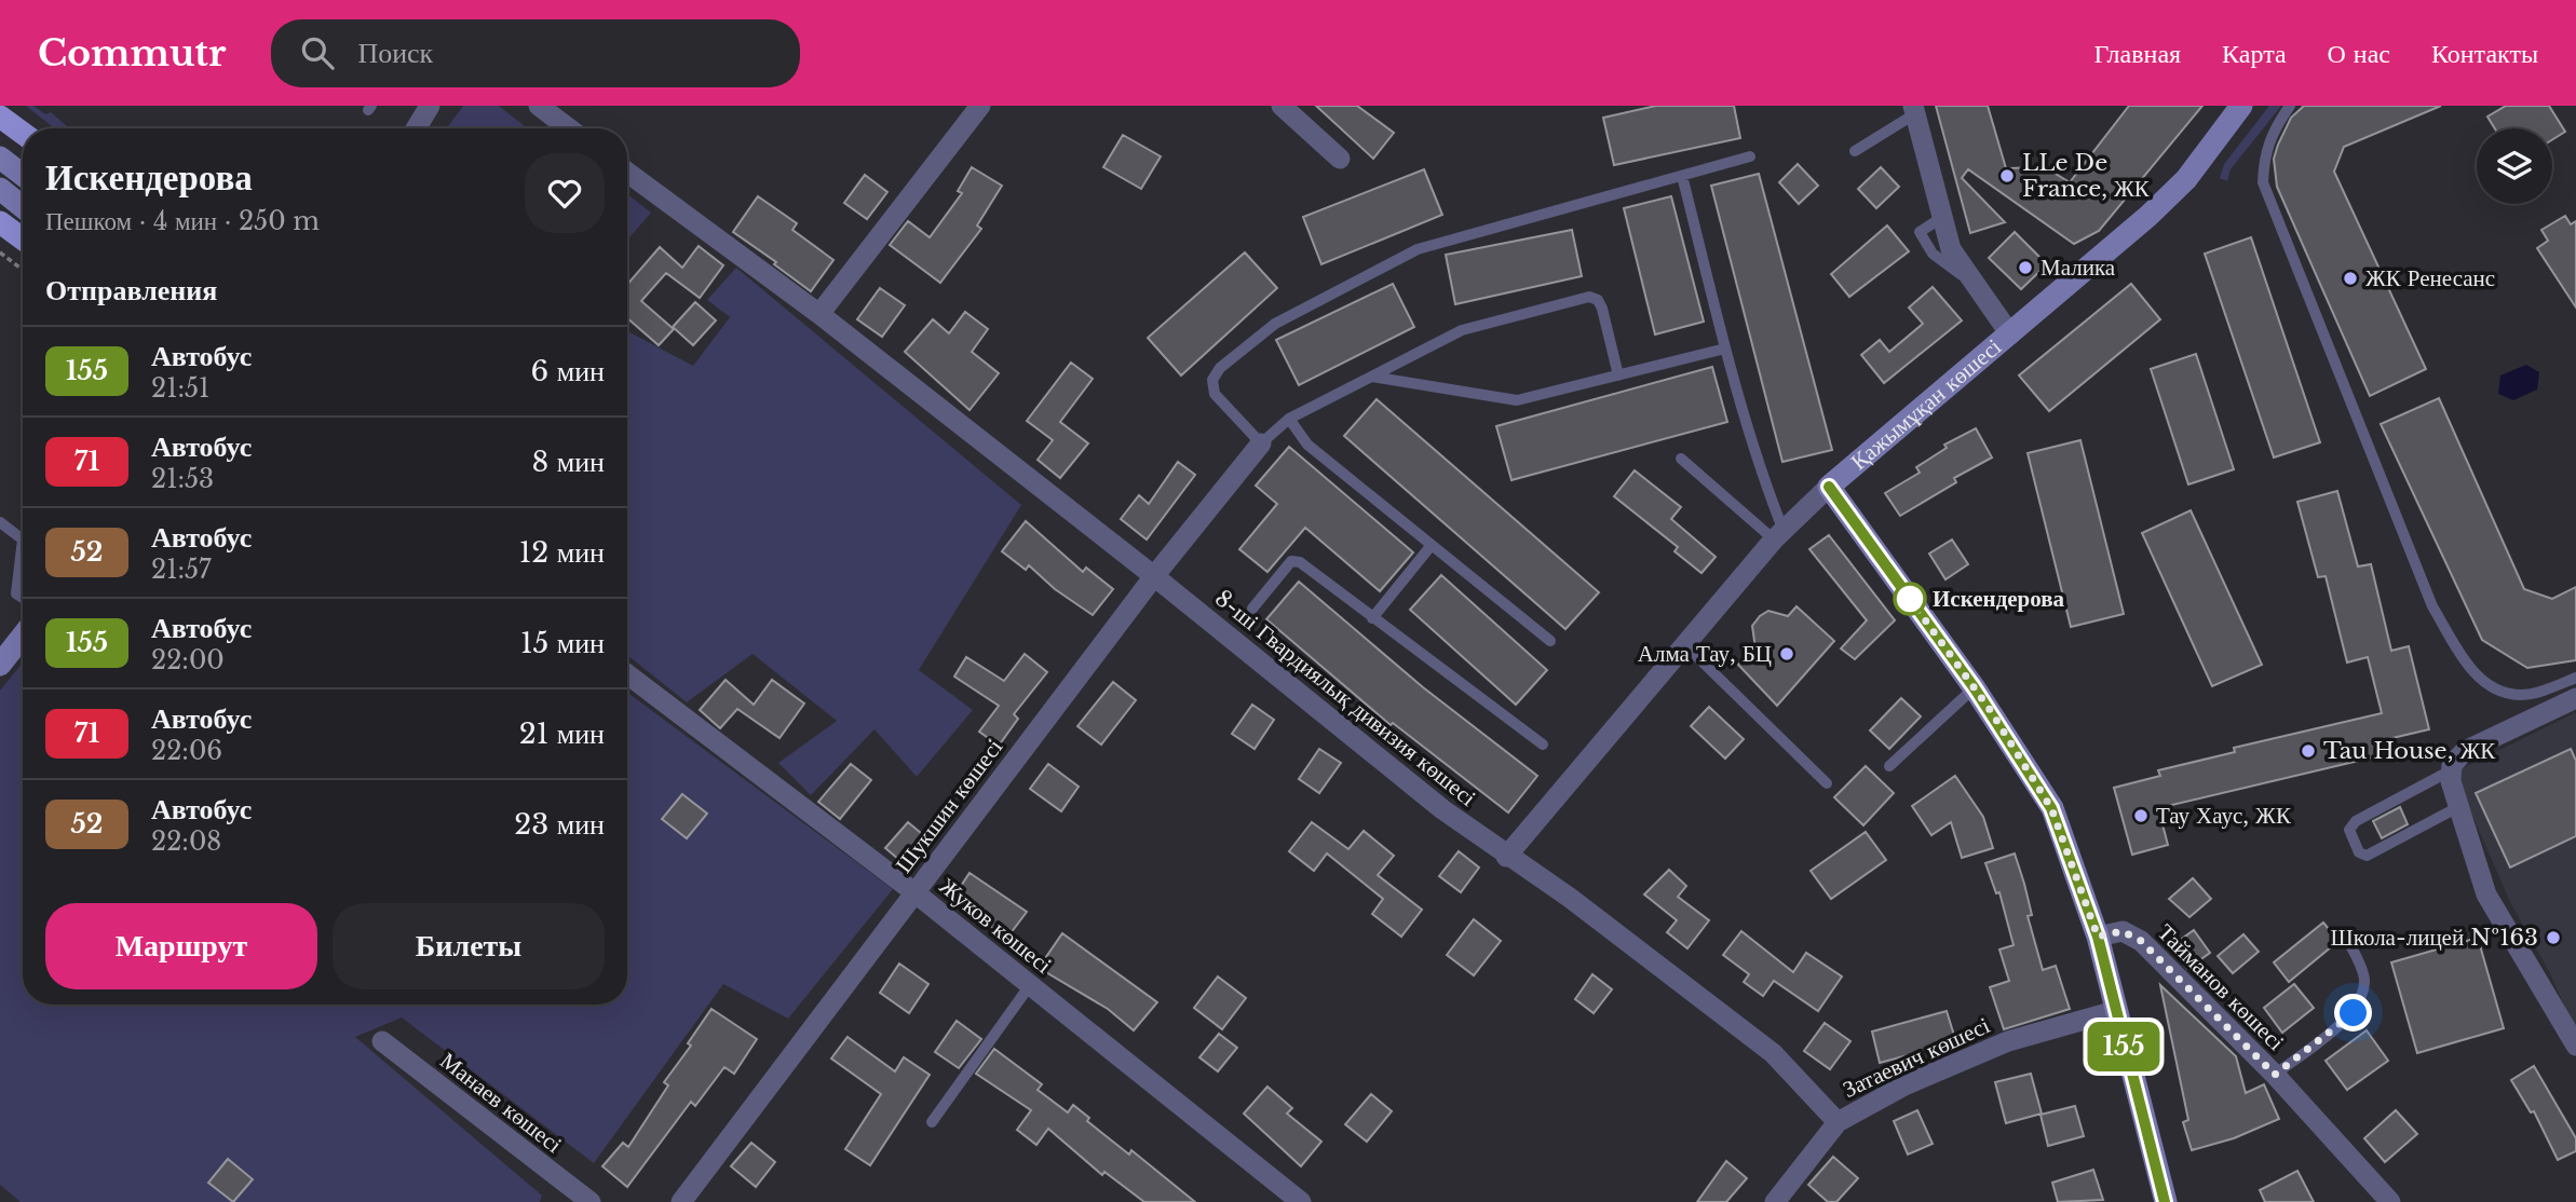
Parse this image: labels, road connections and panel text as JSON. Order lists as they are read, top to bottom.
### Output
{
  "streets": {
    "street": [
      "Қажымұқан көшесі",
      "8-ші Гвардиялық дивизия көшесі",
      "Шукшин көшесі",
      "Жуков көшесі",
      "Тайманов көшесі",
      "Затаевич көшесі",
      "Манаев көшесі"
    ]
  },
  "crossings": [
    ["Қажымұқан көшесі", "8-ші Гвардиялық дивизия көшесі"],
    ["8-ші Гвардиялық дивизия көшесі", "Шукшин көшесі"],
    ["8-ші Гвардиялық дивизия көшесі", "Затаевич көшесі"],
    ["Шукшин көшесі", "Жуков көшесі"]
  ],
  "places": [
    "LLe De France, ЖК",
    "Малика",
    "ЖК Ренесанс",
    "Искендерова",
    "Алма Тау, БЦ",
    "Tau House, ЖК",
    "Тау Хаус, ЖК",
    "Школа-лицей №163"
  ],
  "lines": ["bus line 155"],
  "page": {
    "header": "Commutr",
    "search": "Поиск",
    "nav": [
      "Главная",
      "Карта",
      "О нас",
      "Контакты"
    ],
    "on_map": "155",
    "heading": [
      ["Искендерова", "Пешком · 4 мин · 250 m"],
      "Отправления"
    ],
    "list": [
      {
        "mark": "155",
        "name": "Автобус",
        "note": "21:51",
        "value": "6 мин"
      },
      {
        "mark": "71",
        "name": "Автобус",
        "note": "21:53",
        "value": "8 мин"
      },
      {
        "mark": "52",
        "name": "Автобус",
        "note": "21:57",
        "value": "12 мин"
      },
      {
        "mark": "155",
        "name": "Автобус",
        "note": "22:00",
        "value": "15 мин"
      },
      {
        "mark": "71",
        "name": "Автобус",
        "note": "22:06",
        "value": "21 мин"
      },
      {
        "mark": "52",
        "name": "Автобус",
        "note": "22:08",
        "value": "23 мин"
      }
    ],
    "buttons": ["Маршрут", "Билеты"]
  }
}
